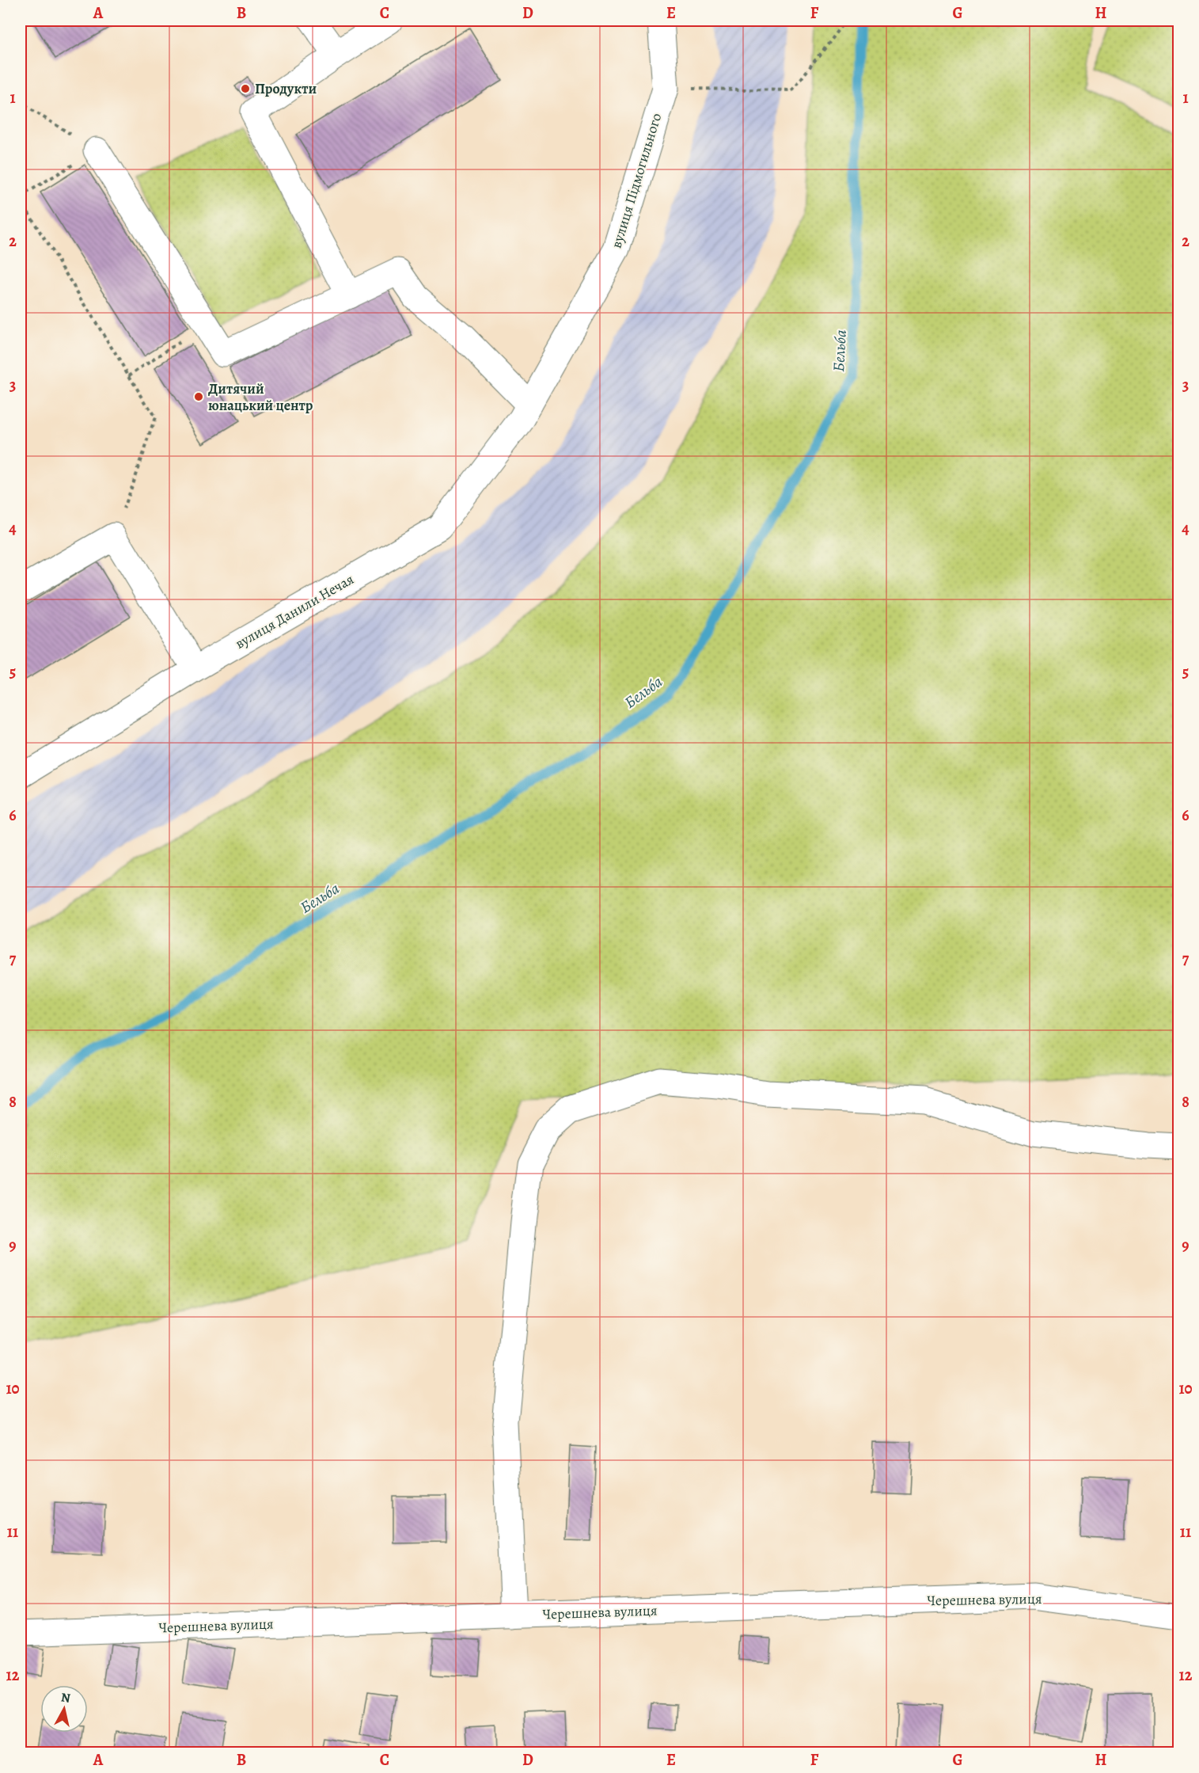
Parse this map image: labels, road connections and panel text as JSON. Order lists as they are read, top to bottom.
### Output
{
  "streets": {
    "street": ["вулиця Підмогильного", "вулиця Данили Нечая", "Черешнева вулиця"]
  },
  "crossings": [
    ["вулиця Підмогильного", "вулиця Данили Нечая"]
  ],
  "water": ["Бельба"],
  "places": ["Продукти", "Дитячий юнацький центр"],
  "north": "top",
  "grid": {
    "columns": [
      "A",
      "B",
      "C",
      "D",
      "E",
      "F",
      "G",
      "H"
    ],
    "rows": [
      "1",
      "2",
      "3",
      "4",
      "5",
      "6",
      "7",
      "8",
      "9",
      "10",
      "11",
      "12"
    ]
  }
}
